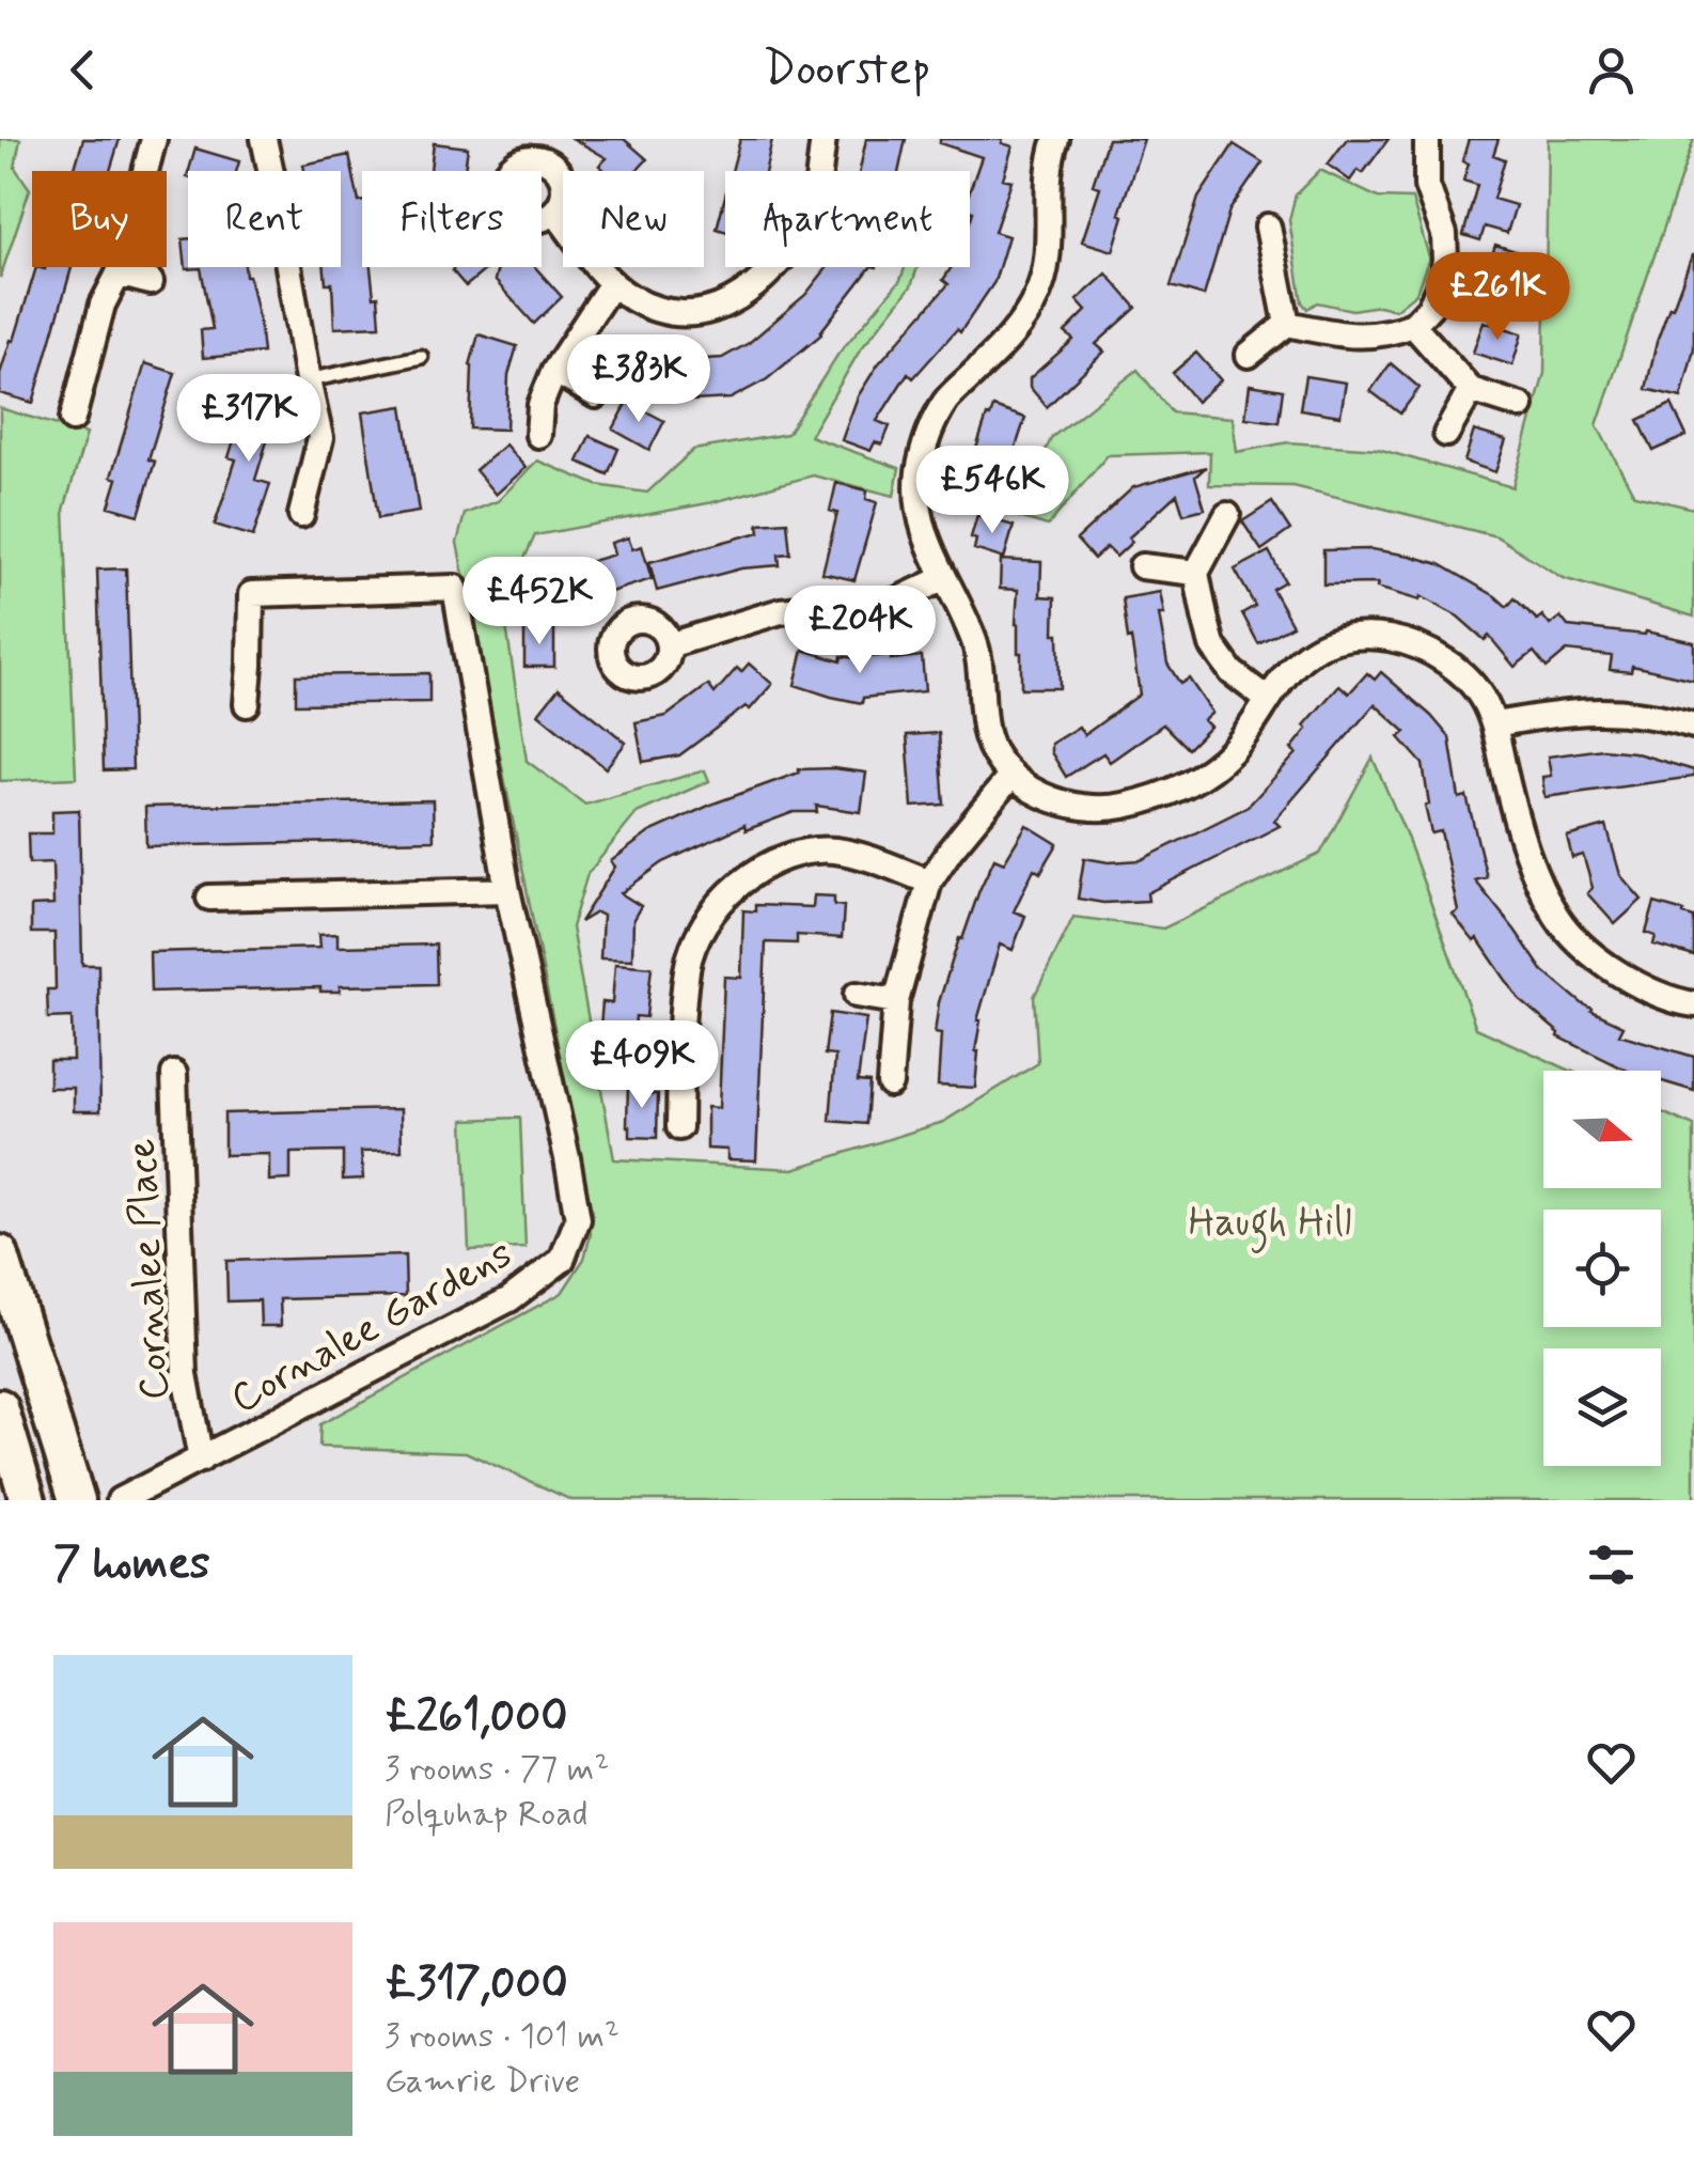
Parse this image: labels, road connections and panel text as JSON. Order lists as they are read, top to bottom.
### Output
{
  "streets": {
    "street": ["Cornalee Place", "Cornalee Gardens"]
  },
  "crossings": [
    ["Cornalee Place", "Cornalee Gardens"]
  ],
  "parks": ["Haugh Hill"],
  "north": "right",
  "page": {
    "header": "Doorstep",
    "chip": [
      "Buy",
      "Rent",
      "Filters",
      "New",
      "Apartment"
    ],
    "price": [
      "£261K",
      "£383K",
      "£317K",
      "£546K",
      "£452K",
      "£204K",
      "£409K"
    ],
    "heading": "7 homes",
    "list": [
      {
        "name": "£261,000",
        "note": "3 rooms · 77 m² · Polquhap Road"
      },
      {
        "name": "£317,000",
        "note": "3 rooms · 101 m² · Gamrie Drive"
      }
    ]
  }
}
